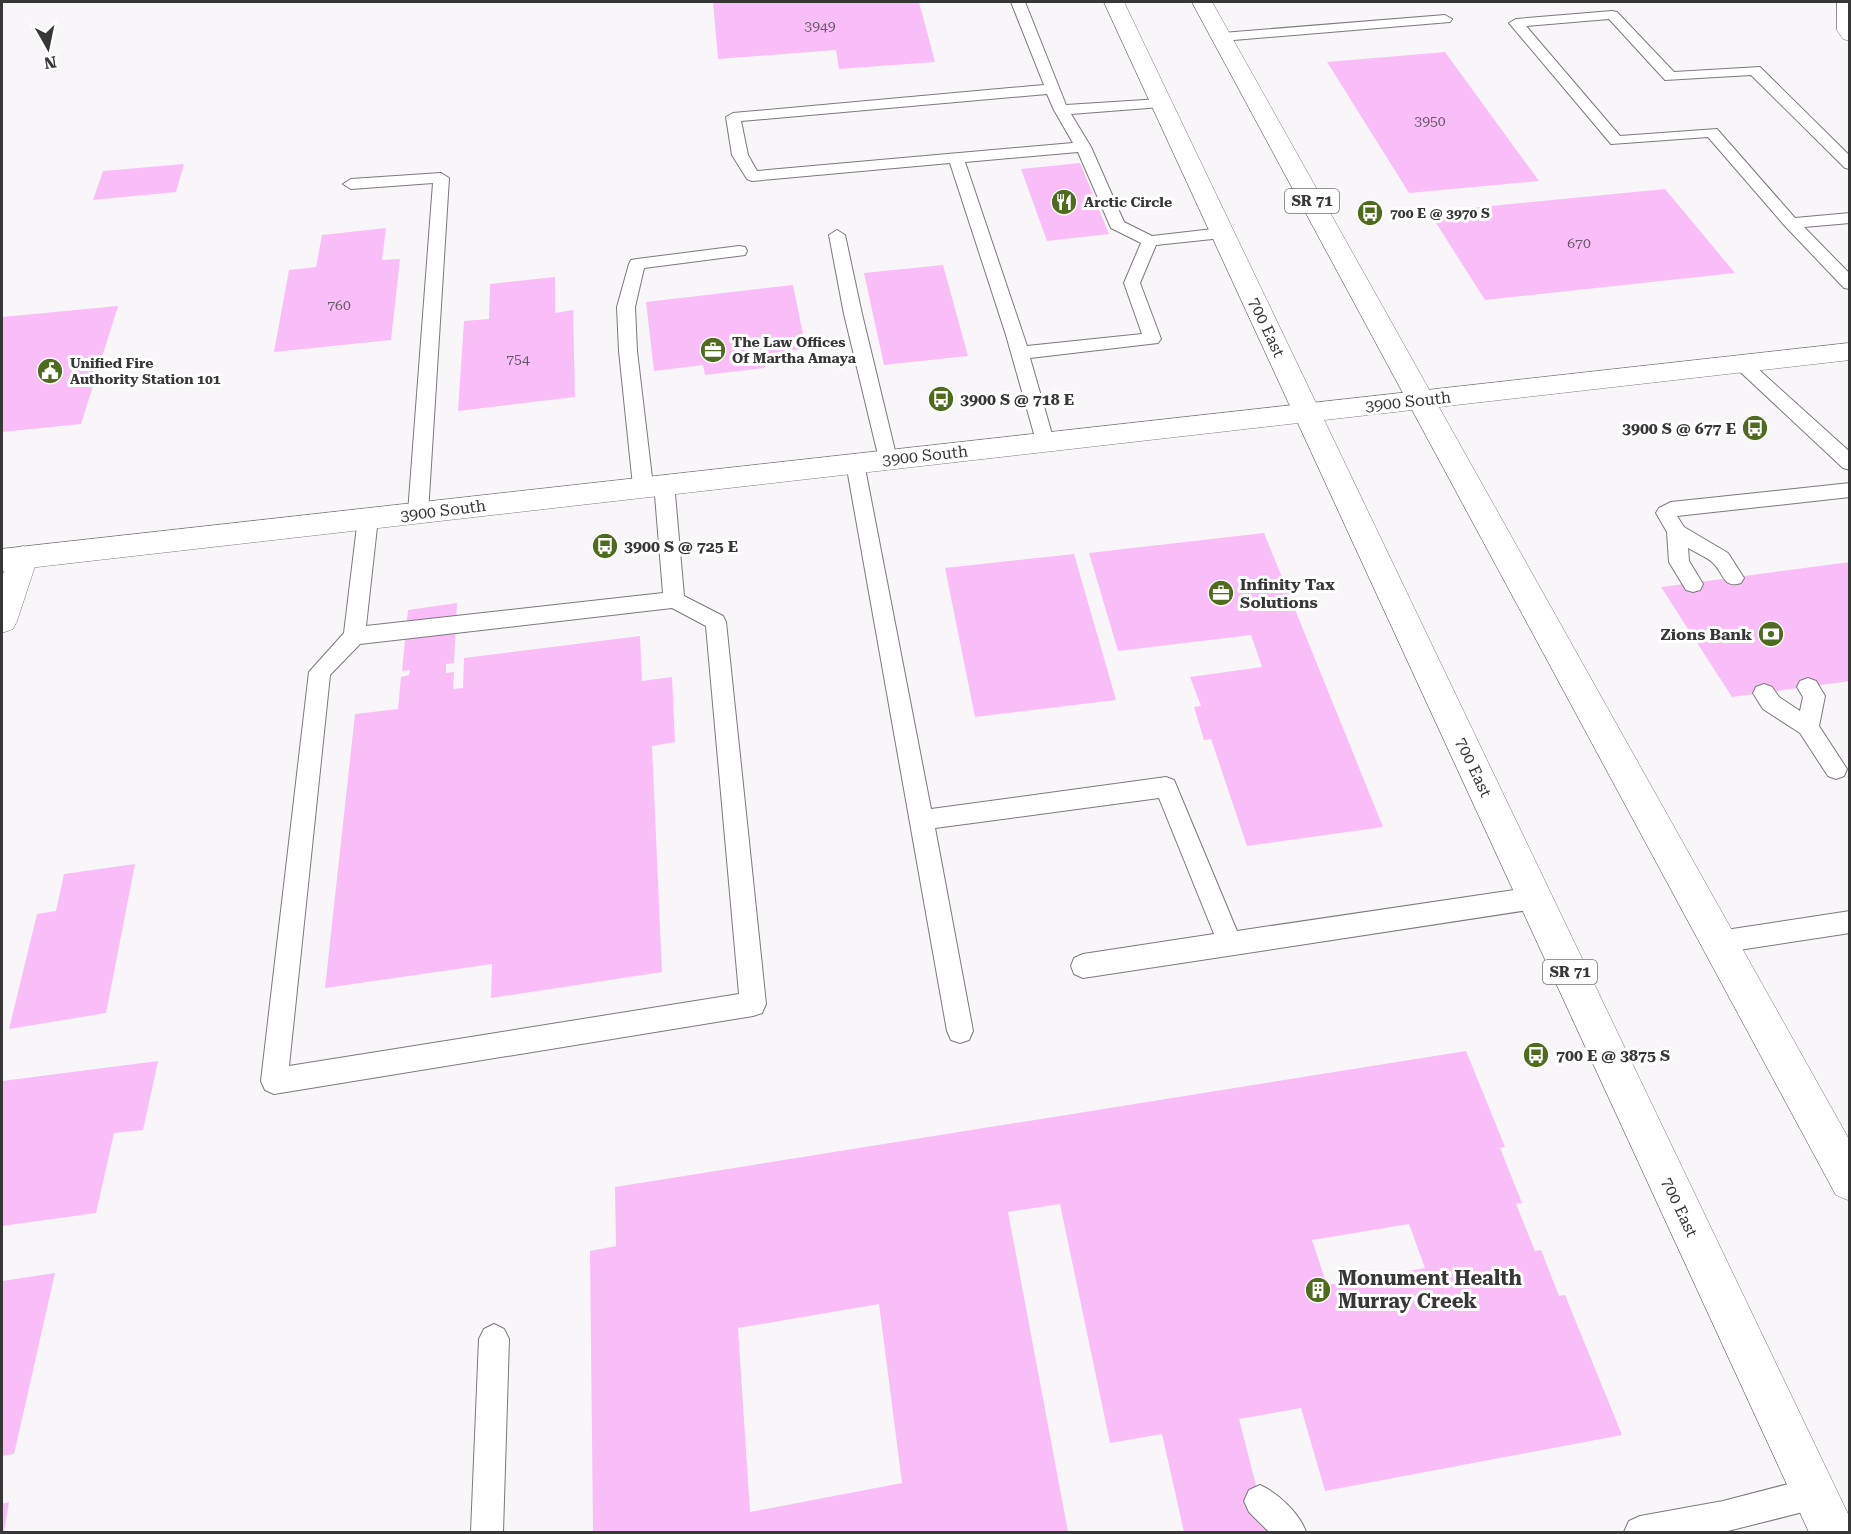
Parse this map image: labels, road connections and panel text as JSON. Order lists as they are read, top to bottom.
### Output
{
  "streets": {
    "main road": ["SR 71", "700 East", "3900 South"]
  },
  "crossings": [
    ["SR 71", "3900 South"],
    ["700 East", "3900 South"]
  ],
  "places": {
    "restaurant": ["Arctic Circle"],
    "bus stop": [
      "700 E @ 3970 S",
      "3900 S @ 718 E",
      "3900 S @ 677 E",
      "3900 S @ 725 E",
      "700 E @ 3875 S"
    ],
    "office": ["The Law Offices Of Martha Amaya", "Infinity Tax Solutions"],
    "public building": ["Unified Fire Authority Station 101"],
    "bank": ["Zions Bank"],
    "building": ["Monument Health Murray Creek"]
  },
  "house_numbers": [
    "3949",
    "3950",
    "670",
    "760",
    "754"
  ],
  "north": "bottom"
}
